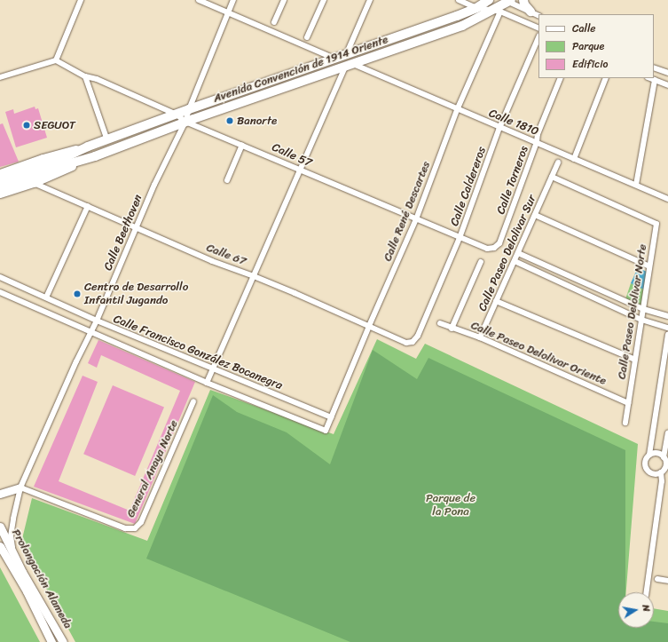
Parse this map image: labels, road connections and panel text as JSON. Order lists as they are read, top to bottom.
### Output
{
  "streets": {
    "main road": ["Avenida Convención de 1914 Oriente", "Prolongación Alameda"],
    "street": [
      "Calle 1810",
      "Calle 57",
      "Calle Torneros",
      "Calle Caldereros",
      "Calle René Descartes",
      "Calle Beethoven",
      "Calle Paseo Delolivar Sur",
      "Calle 67",
      "Calle Paseo Delolivar Norte",
      "Calle Francisco González Bocanegra",
      "Calle Paseo Delolivar Oriente",
      "General Anaya Norte"
    ]
  },
  "crossings": [
    ["Avenida Convención de 1914 Oriente", "Calle 1810"],
    ["Avenida Convención de 1914 Oriente", "Calle 57"],
    ["Avenida Convención de 1914 Oriente", "Calle René Descartes"],
    ["Avenida Convención de 1914 Oriente", "Calle Beethoven"],
    ["Avenida Convención de 1914 Oriente", "Calle 67"],
    ["Calle 1810", "Calle Torneros"],
    ["Calle 1810", "Calle Caldereros"],
    ["Calle 1810", "Calle René Descartes"],
    ["Calle 57", "Calle Torneros"],
    ["Calle 57", "Calle Caldereros"],
    ["Calle 57", "Calle René Descartes"],
    ["Calle 57", "Calle Beethoven"],
    ["Calle Caldereros", "Calle 67"],
    ["Calle René Descartes", "Calle 67"],
    ["Calle René Descartes", "Calle Francisco González Bocanegra"],
    ["Calle Beethoven", "Calle 67"],
    ["Calle Beethoven", "Calle Francisco González Bocanegra"],
    ["Calle Beethoven", "General Anaya Norte"],
    ["Calle Beethoven", "Prolongación Alameda"],
    ["Calle Paseo Delolivar Sur", "Calle Paseo Delolivar Norte"],
    ["Calle Paseo Delolivar Sur", "Calle Paseo Delolivar Oriente"],
    ["Calle Paseo Delolivar Norte", "Calle Paseo Delolivar Oriente"]
  ],
  "parks": ["Parque de la Pona"],
  "places": ["Banorte", "SEGUOT", "Centro de Desarrollo Infantil Jugando"],
  "legend": ["Calle", "Parque", "Edificio"],
  "north": "right"
}
